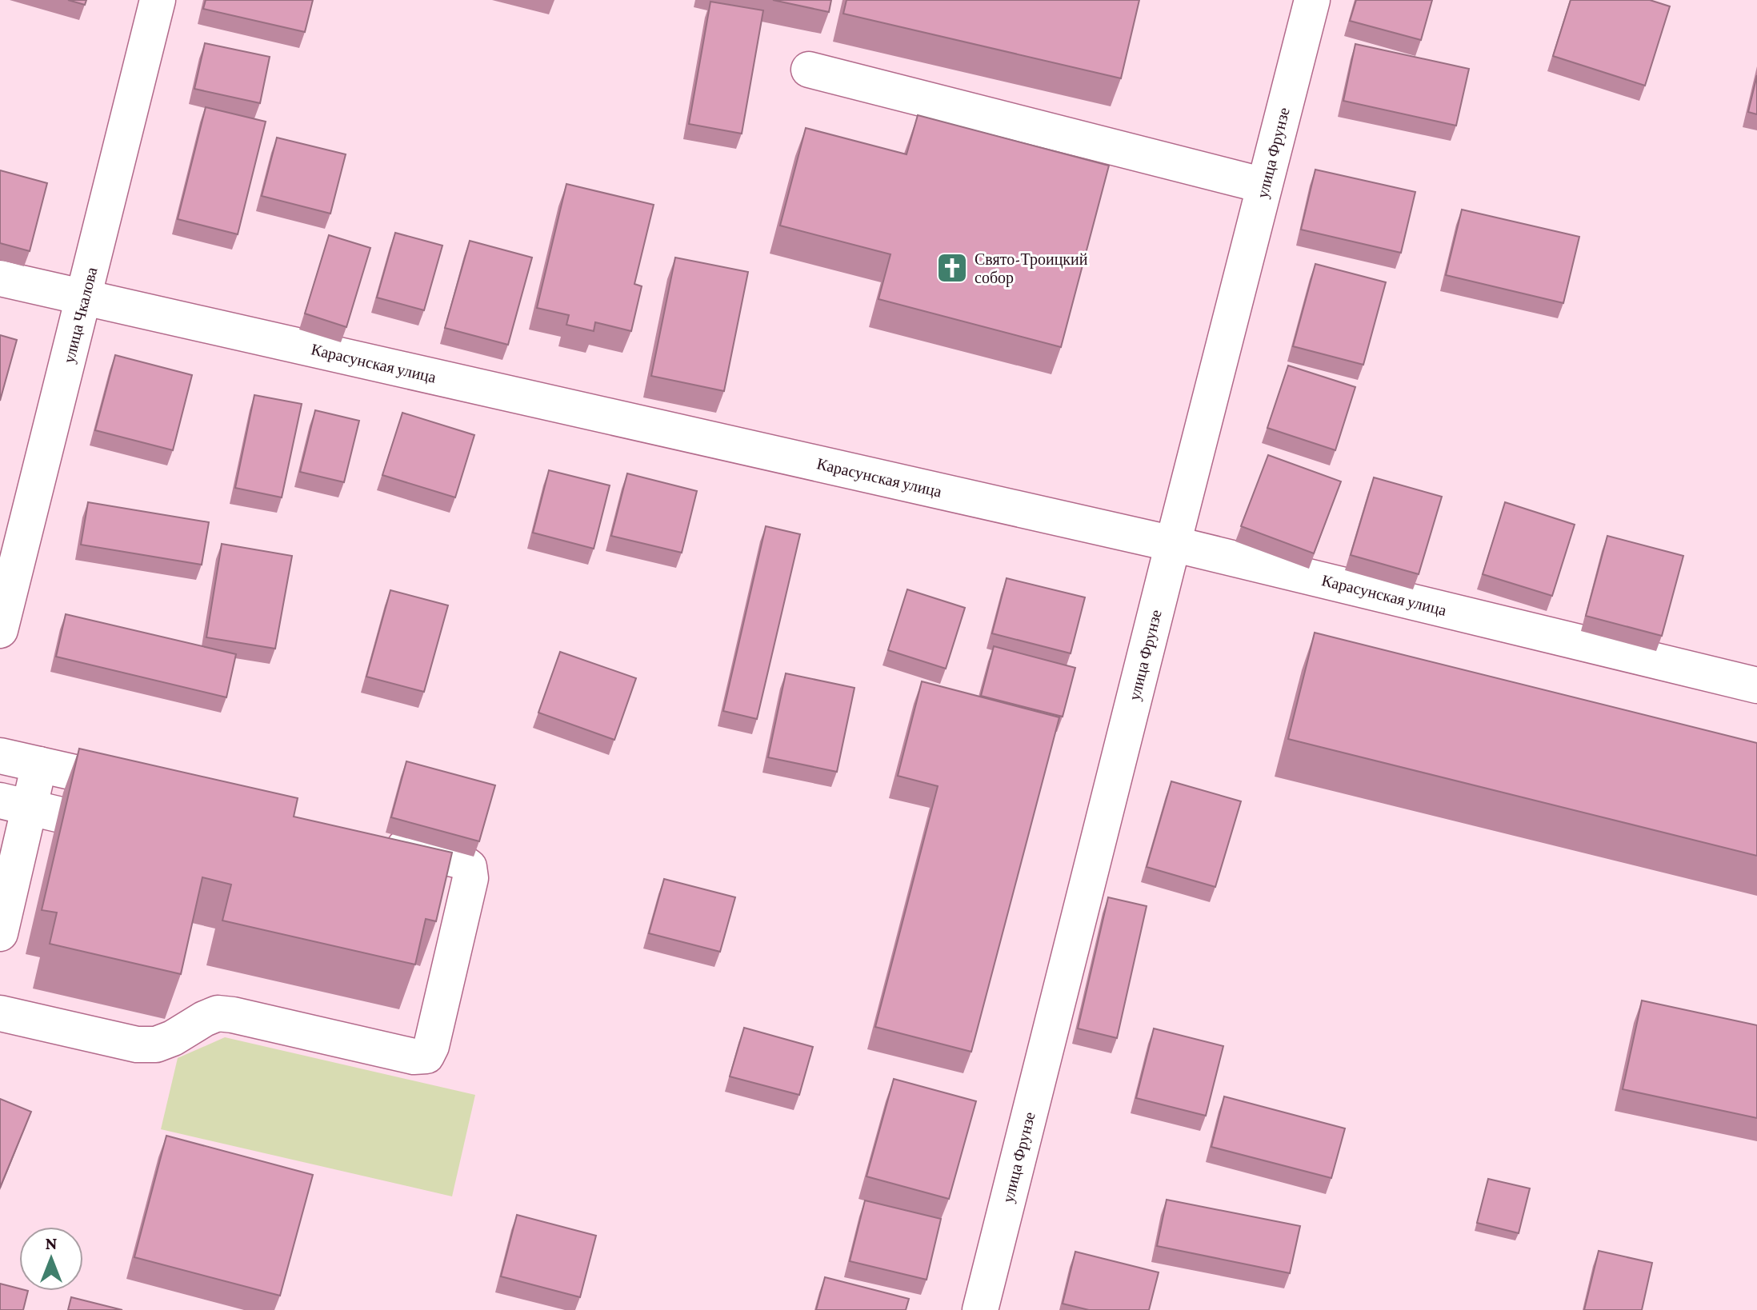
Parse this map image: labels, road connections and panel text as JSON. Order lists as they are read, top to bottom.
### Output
{
  "streets": {
    "street": ["улица Фрунзе", "улица Чкалова", "Карасунская улица"]
  },
  "crossings": [
    ["улица Фрунзе", "Карасунская улица"],
    ["улица Чкалова", "Карасунская улица"]
  ],
  "places": {
    "church": ["Свято-Троицкий собор"]
  },
  "north": "top"
}
